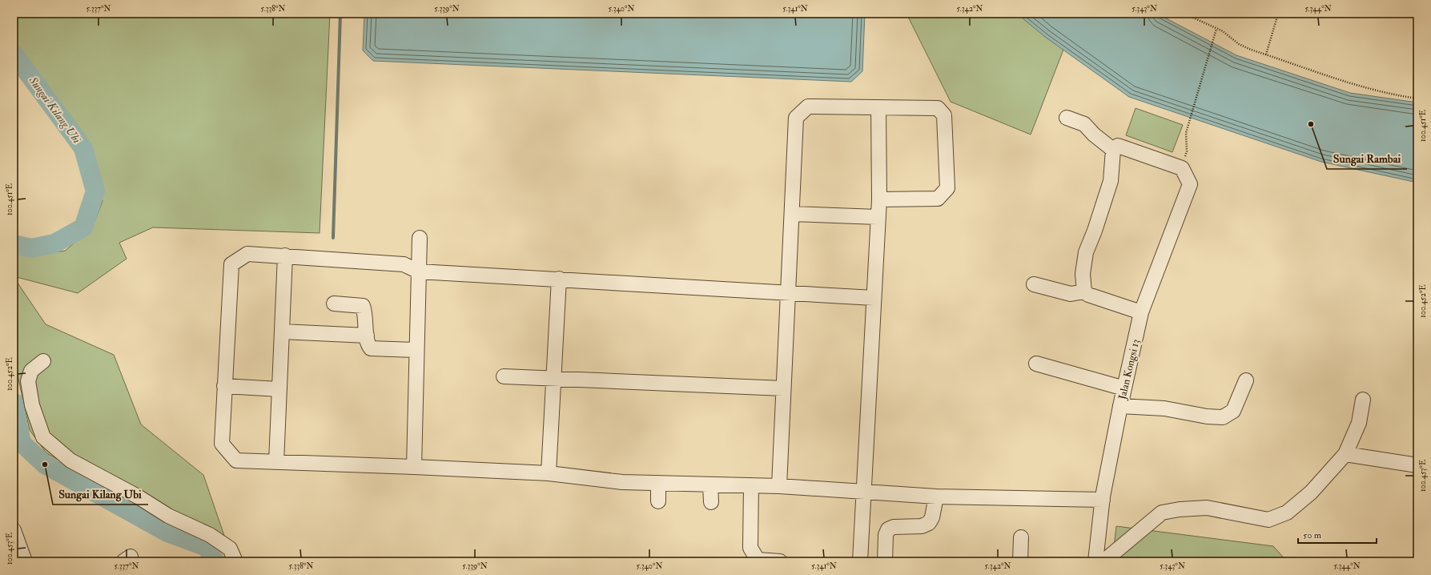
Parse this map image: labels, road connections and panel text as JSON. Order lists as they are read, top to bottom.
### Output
{
  "streets": {
    "street": ["Jalan Kongsi 13"]
  },
  "water": ["Sungai Kilang Ubi"],
  "places": ["Sungai Rambai", "Sungai Kilang Ubi"],
  "scale_bar": "50 m",
  "coordinates": [
    "5.337°N",
    "5.338°N",
    "5.339°N",
    "5.340°N",
    "5.341°N",
    "5.342°N",
    "5.343°N",
    "5.344°N",
    "100.451°E",
    "100.452°E",
    "100.453°E"
  ]
}
